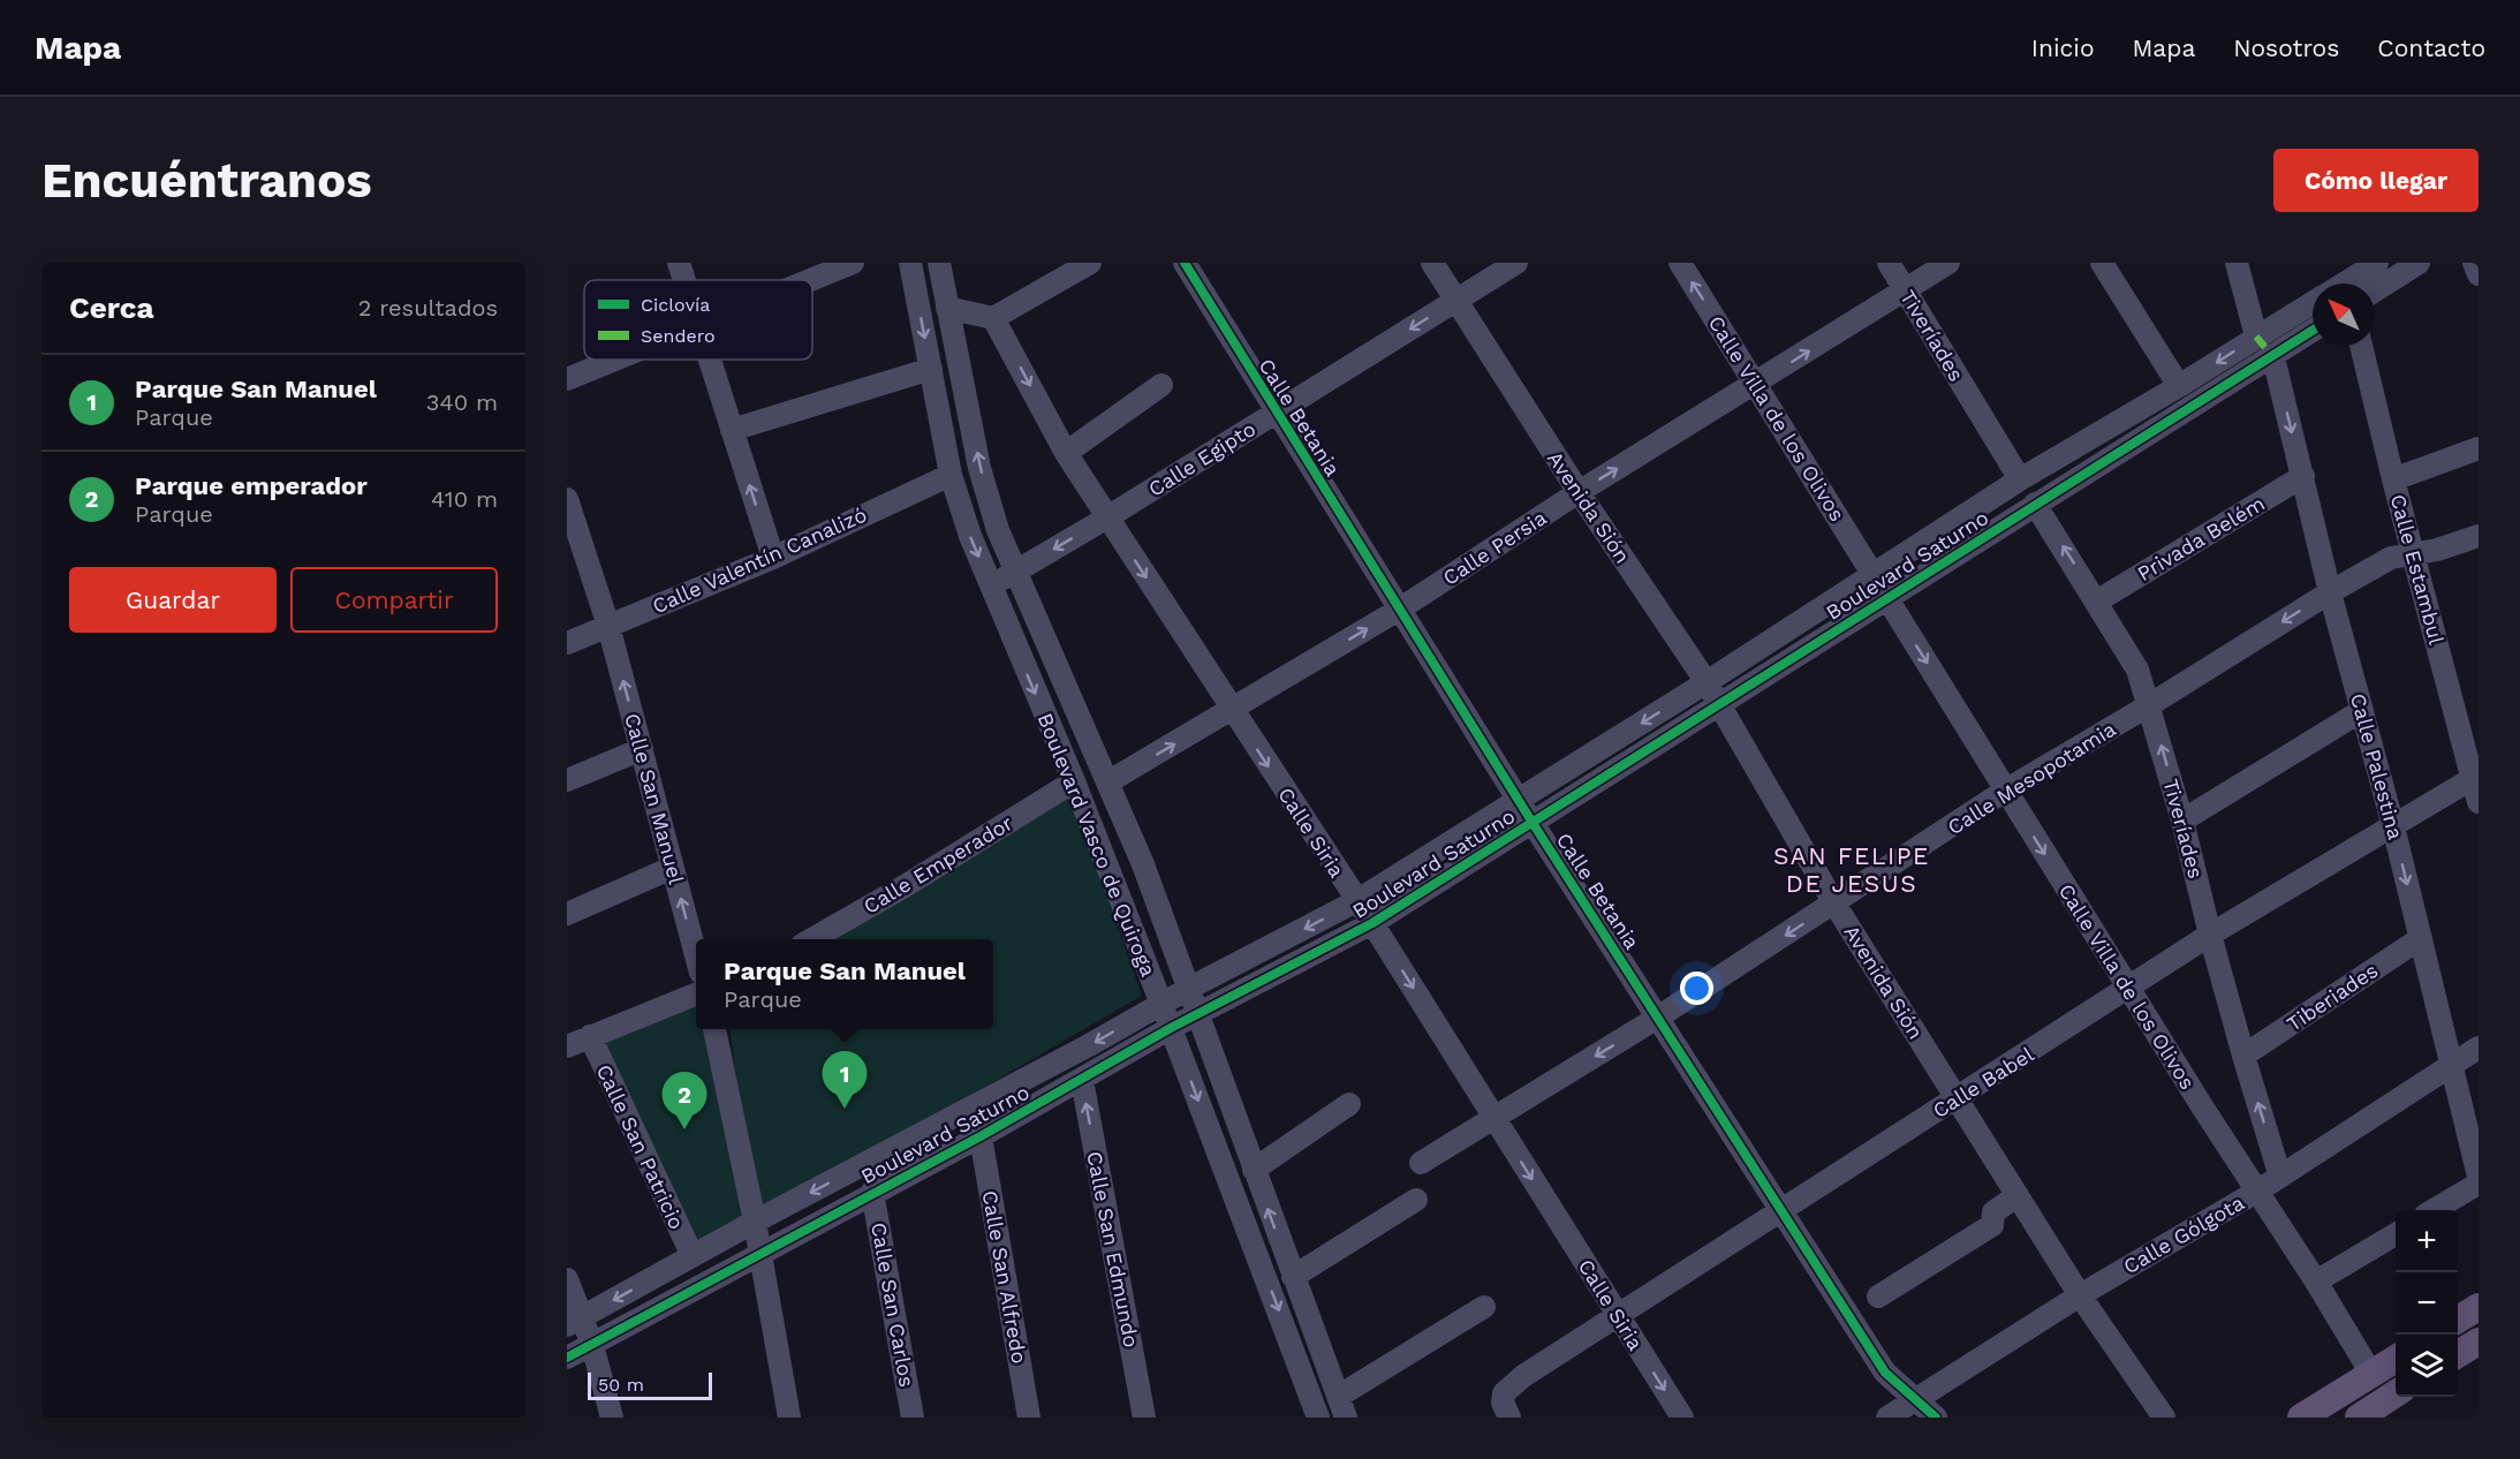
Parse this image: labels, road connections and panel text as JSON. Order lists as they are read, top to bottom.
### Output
{
  "streets": {
    "street": [
      "Tiveríades",
      "Calle Betania",
      "Calle Villa de los Olivos",
      "Calle Egipto",
      "Avenida Sión",
      "Privada Belém",
      "Calle Persia",
      "Calle Valentín Canalizó",
      "Boulevard Saturno",
      "Calle Estambul",
      "Calle Palestina",
      "Calle Mesopotamia",
      "Calle San Manuel",
      "Calle Siria",
      "Boulevard Vasco de Quiroga",
      "Calle Emperador",
      "Tiberiades",
      "Calle Babel",
      "Calle San Patricio",
      "Calle Gólgota",
      "Calle San Edmundo",
      "Calle San Alfredo",
      "Calle San Carlos"
    ]
  },
  "crossings": [
    ["Tiveríades", "Privada Belém"],
    ["Tiveríades", "Calle Persia"],
    ["Tiveríades", "Boulevard Saturno"],
    ["Tiveríades", "Calle Mesopotamia"],
    ["Tiveríades", "Tiberiades"],
    ["Tiveríades", "Calle Babel"],
    ["Tiveríades", "Calle Gólgota"],
    ["Calle Betania", "Calle Egipto"],
    ["Calle Betania", "Calle Persia"],
    ["Calle Betania", "Boulevard Saturno"],
    ["Calle Betania", "Calle Mesopotamia"],
    ["Calle Betania", "Calle Babel"],
    ["Calle Betania", "Calle Gólgota"],
    ["Calle Villa de los Olivos", "Calle Persia"],
    ["Calle Villa de los Olivos", "Boulevard Saturno"],
    ["Calle Villa de los Olivos", "Calle Mesopotamia"],
    ["Calle Villa de los Olivos", "Calle Babel"],
    ["Calle Villa de los Olivos", "Calle Gólgota"],
    ["Calle Egipto", "Avenida Sión"],
    ["Calle Egipto", "Calle Siria"],
    ["Calle Egipto", "Boulevard Vasco de Quiroga"],
    ["Avenida Sión", "Calle Persia"],
    ["Avenida Sión", "Boulevard Saturno"],
    ["Avenida Sión", "Calle Mesopotamia"],
    ["Avenida Sión", "Calle Babel"],
    ["Avenida Sión", "Calle Gólgota"],
    ["Privada Belém", "Calle Palestina"],
    ["Calle Persia", "Calle Siria"],
    ["Calle Persia", "Boulevard Vasco de Quiroga"],
    ["Calle Valentín Canalizó", "Calle San Manuel"],
    ["Calle Valentín Canalizó", "Boulevard Vasco de Quiroga"],
    ["Boulevard Saturno", "Calle Palestina"],
    ["Boulevard Saturno", "Calle Siria"],
    ["Boulevard Saturno", "Boulevard Vasco de Quiroga"],
    ["Boulevard Saturno", "Calle San Patricio"],
    ["Boulevard Saturno", "Calle San Edmundo"],
    ["Boulevard Saturno", "Calle San Alfredo"],
    ["Boulevard Saturno", "Calle San Carlos"],
    ["Calle Estambul", "Calle Mesopotamia"],
    ["Calle Estambul", "Calle Babel"],
    ["Calle Palestina", "Calle Mesopotamia"],
    ["Calle Palestina", "Tiberiades"],
    ["Calle Palestina", "Calle Babel"],
    ["Calle Palestina", "Calle Gólgota"],
    ["Calle Mesopotamia", "Calle Siria"],
    ["Calle Siria", "Calle Babel"],
    ["Boulevard Vasco de Quiroga", "Calle Emperador"]
  ],
  "one_way": [
    "Tiveríades",
    "Calle Egipto",
    "Calle Persia",
    "Calle Mesopotamia",
    "Calle San Manuel",
    "Calle Siria",
    "Calle San Edmundo"
  ],
  "districts": ["SAN FELIPE DE JESUS"],
  "legend": ["Ciclovía", "Sendero"],
  "scale_bar": "50 m",
  "north": "top left",
  "page": {
    "header": "Mapa",
    "nav": [
      "Inicio",
      "Mapa",
      "Nosotros",
      "Contacto"
    ],
    "buttons": [
      "Cómo llegar",
      ["Guardar", "Compartir"]
    ],
    "title": "Encuéntranos",
    "heading": ["Cerca", "2 resultados"],
    "list": [
      {
        "mark": "1",
        "name": "Parque San Manuel",
        "note": "Parque",
        "value": "340 m"
      },
      {
        "mark": "2",
        "name": "Parque emperador",
        "note": "Parque",
        "value": "410 m"
      }
    ],
    "popup": ["Parque San Manuel", "Parque"],
    "pins": ["1", "2"],
    "map_buttons": ["+", "−"],
    "scale": "50 m"
  }
}
